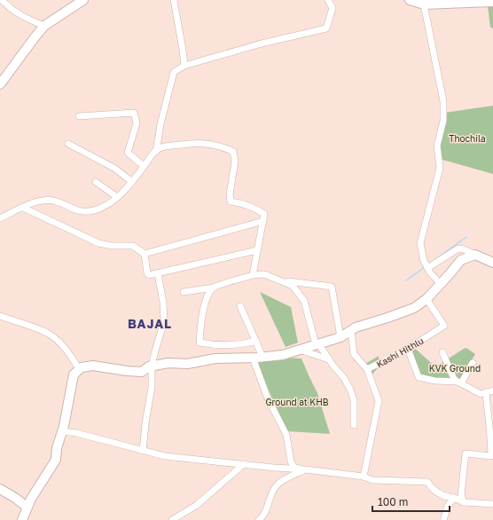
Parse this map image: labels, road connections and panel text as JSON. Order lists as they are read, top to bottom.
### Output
{
  "streets": {
    "street": ["Kashi Hithlu"]
  },
  "districts": ["BAJAL"],
  "parks": ["Thochila", "KVK Ground", "Ground at KHB"],
  "scale_bar": "100 m"
}
